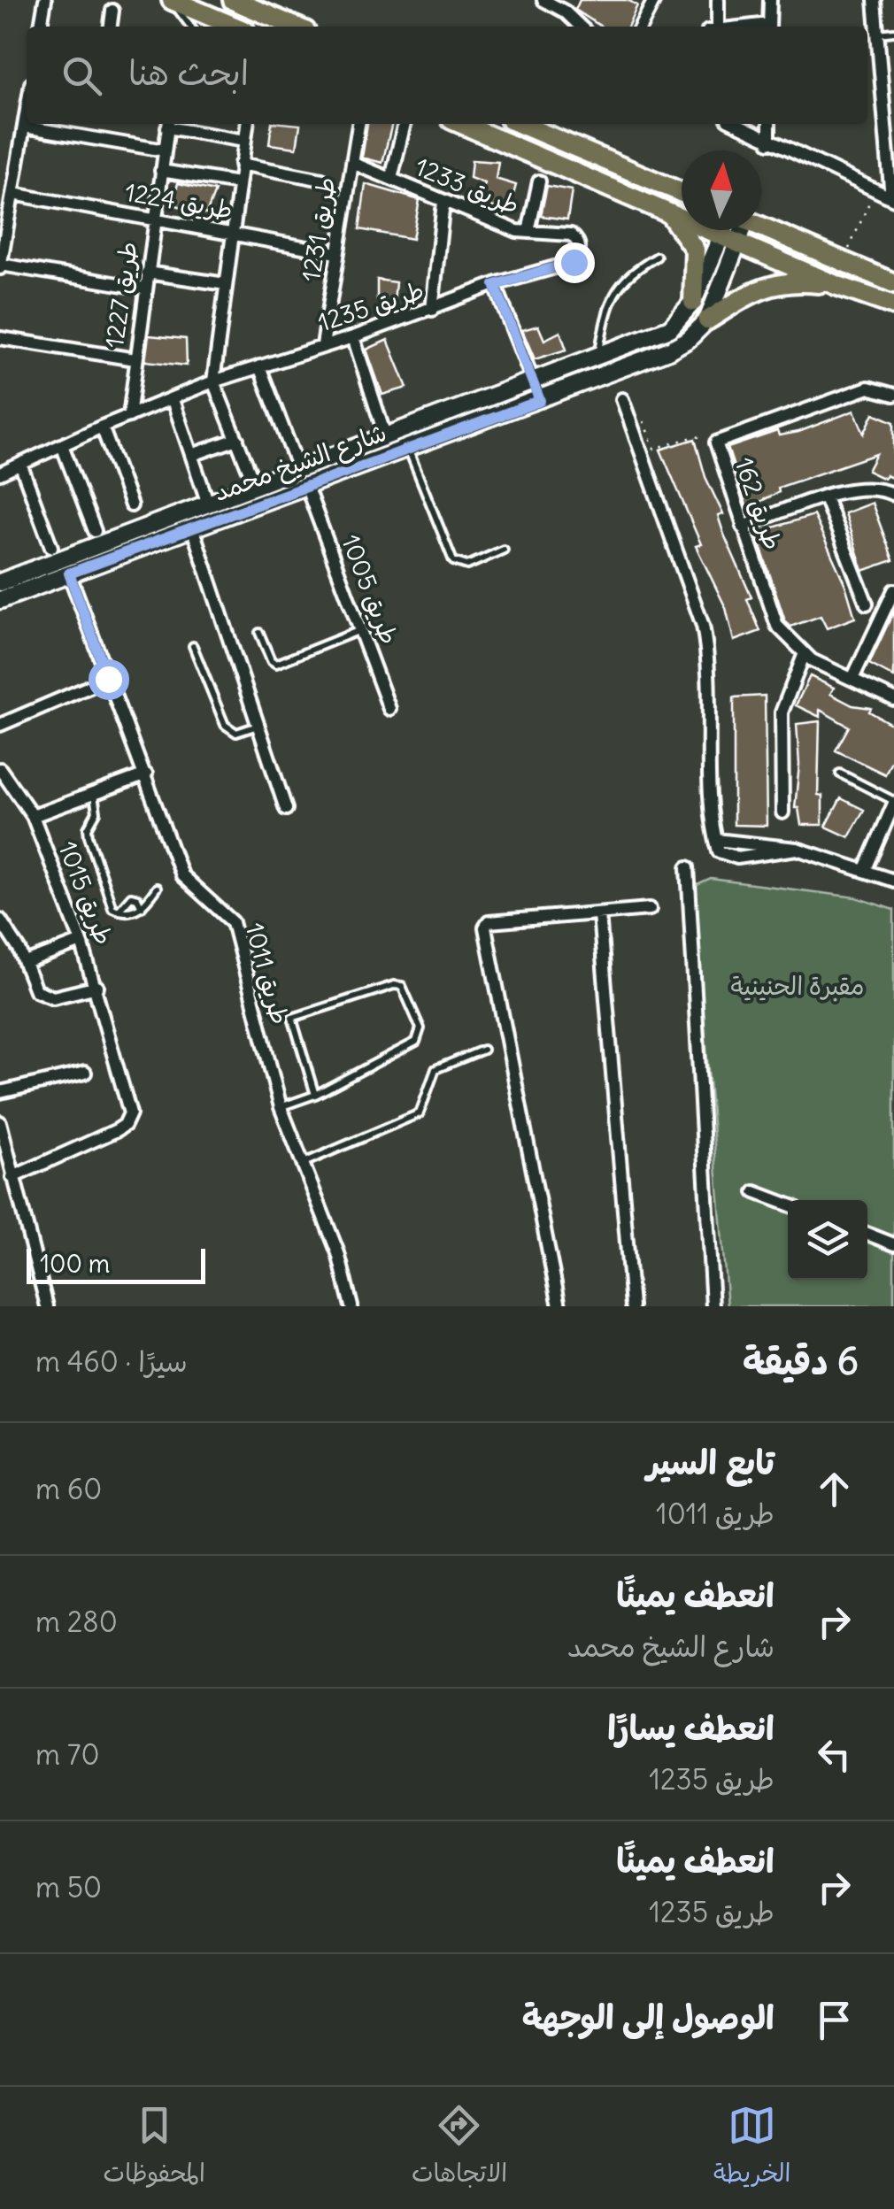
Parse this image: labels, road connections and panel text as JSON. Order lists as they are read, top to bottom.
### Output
{
  "streets": {
    "street": [
      "طريق 1233",
      "طريق 1224",
      "طريق 1231",
      "طريق 1227",
      "طريق 1235",
      "شارع الشيخ محمد",
      "طريق 162",
      "طريق 1005",
      "طريق 1015",
      "طريق 1011"
    ]
  },
  "crossings": [
    ["طريق 1233", "طريق 1231"],
    ["طريق 1233", "طريق 1235"],
    ["طريق 1224", "طريق 1231"],
    ["طريق 1224", "طريق 1227"],
    ["طريق 1231", "طريق 1235"],
    ["طريق 1227", "طريق 1235"],
    ["شارع الشيخ محمد", "طريق 1005"],
    ["شارع الشيخ محمد", "طريق 1011"],
    ["طريق 1015", "طريق 1011"]
  ],
  "parks": ["مقبرة الحنينية"],
  "scale_bar": "100 m",
  "north": "top",
  "page": {
    "search": "ابحث هنا",
    "scale": "100 m",
    "heading": ["6 دقيقة", "سيرًا · 460 m"],
    "list": [
      ["تابع السير", "طريق 1011", "60 m"],
      ["انعطف يمينًا", "شارع الشيخ محمد", "280 m"],
      ["انعطف يسارًا", "طريق 1235", "70 m"],
      ["انعطف يمينًا", "طريق 1235", "50 m"],
      "الوصول إلى الوجهة"
    ],
    "nav": ["الخريطة", "الاتجاهات", "المحفوظات"]
  }
}
